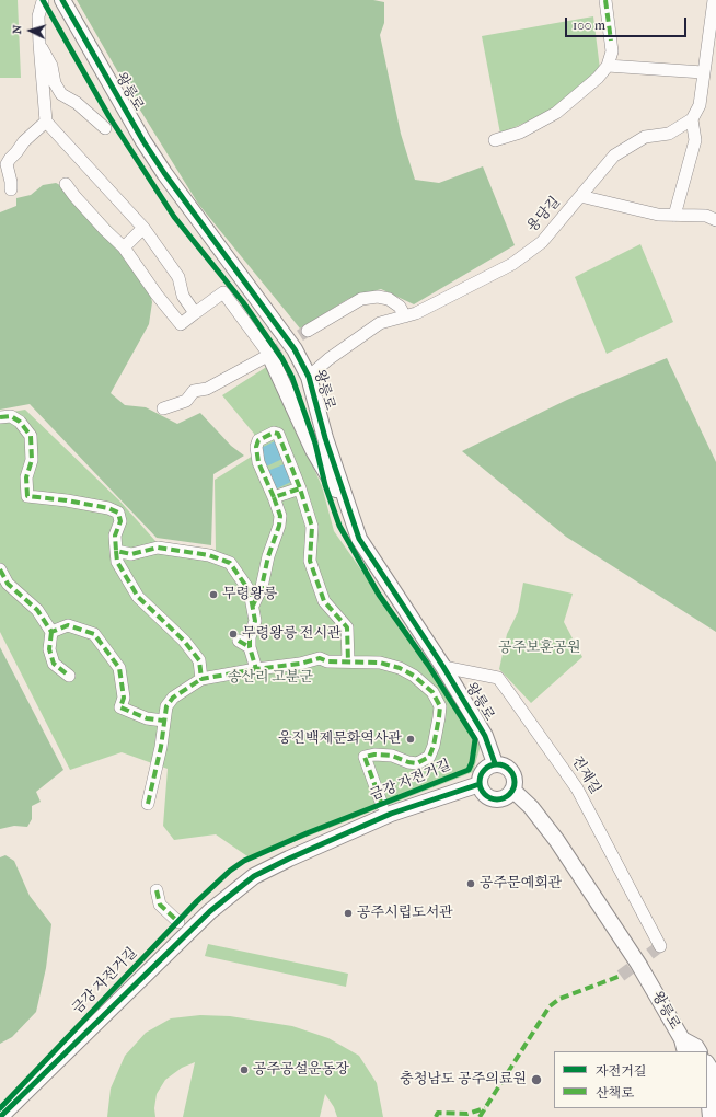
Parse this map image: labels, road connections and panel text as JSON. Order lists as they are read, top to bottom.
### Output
{
  "streets": {
    "main road": ["왕릉로"],
    "street": ["용당길", "진재길"],
    "cycle path": ["금강 자전거길"]
  },
  "crossings": [
    ["왕릉로", "용당길"],
    ["왕릉로", "진재길"]
  ],
  "parks": ["공주보훈공원", "송산리 고분군"],
  "places": [
    "무령왕릉",
    "무령왕릉 전시관",
    "웅진백제문화역사관",
    "공주문예회관",
    "공주시립도서관",
    "공주공설운동장",
    "충청남도 공주의료원"
  ],
  "legend": ["자전거길", "산책로"],
  "scale_bar": "100 m",
  "north": "left"
}
